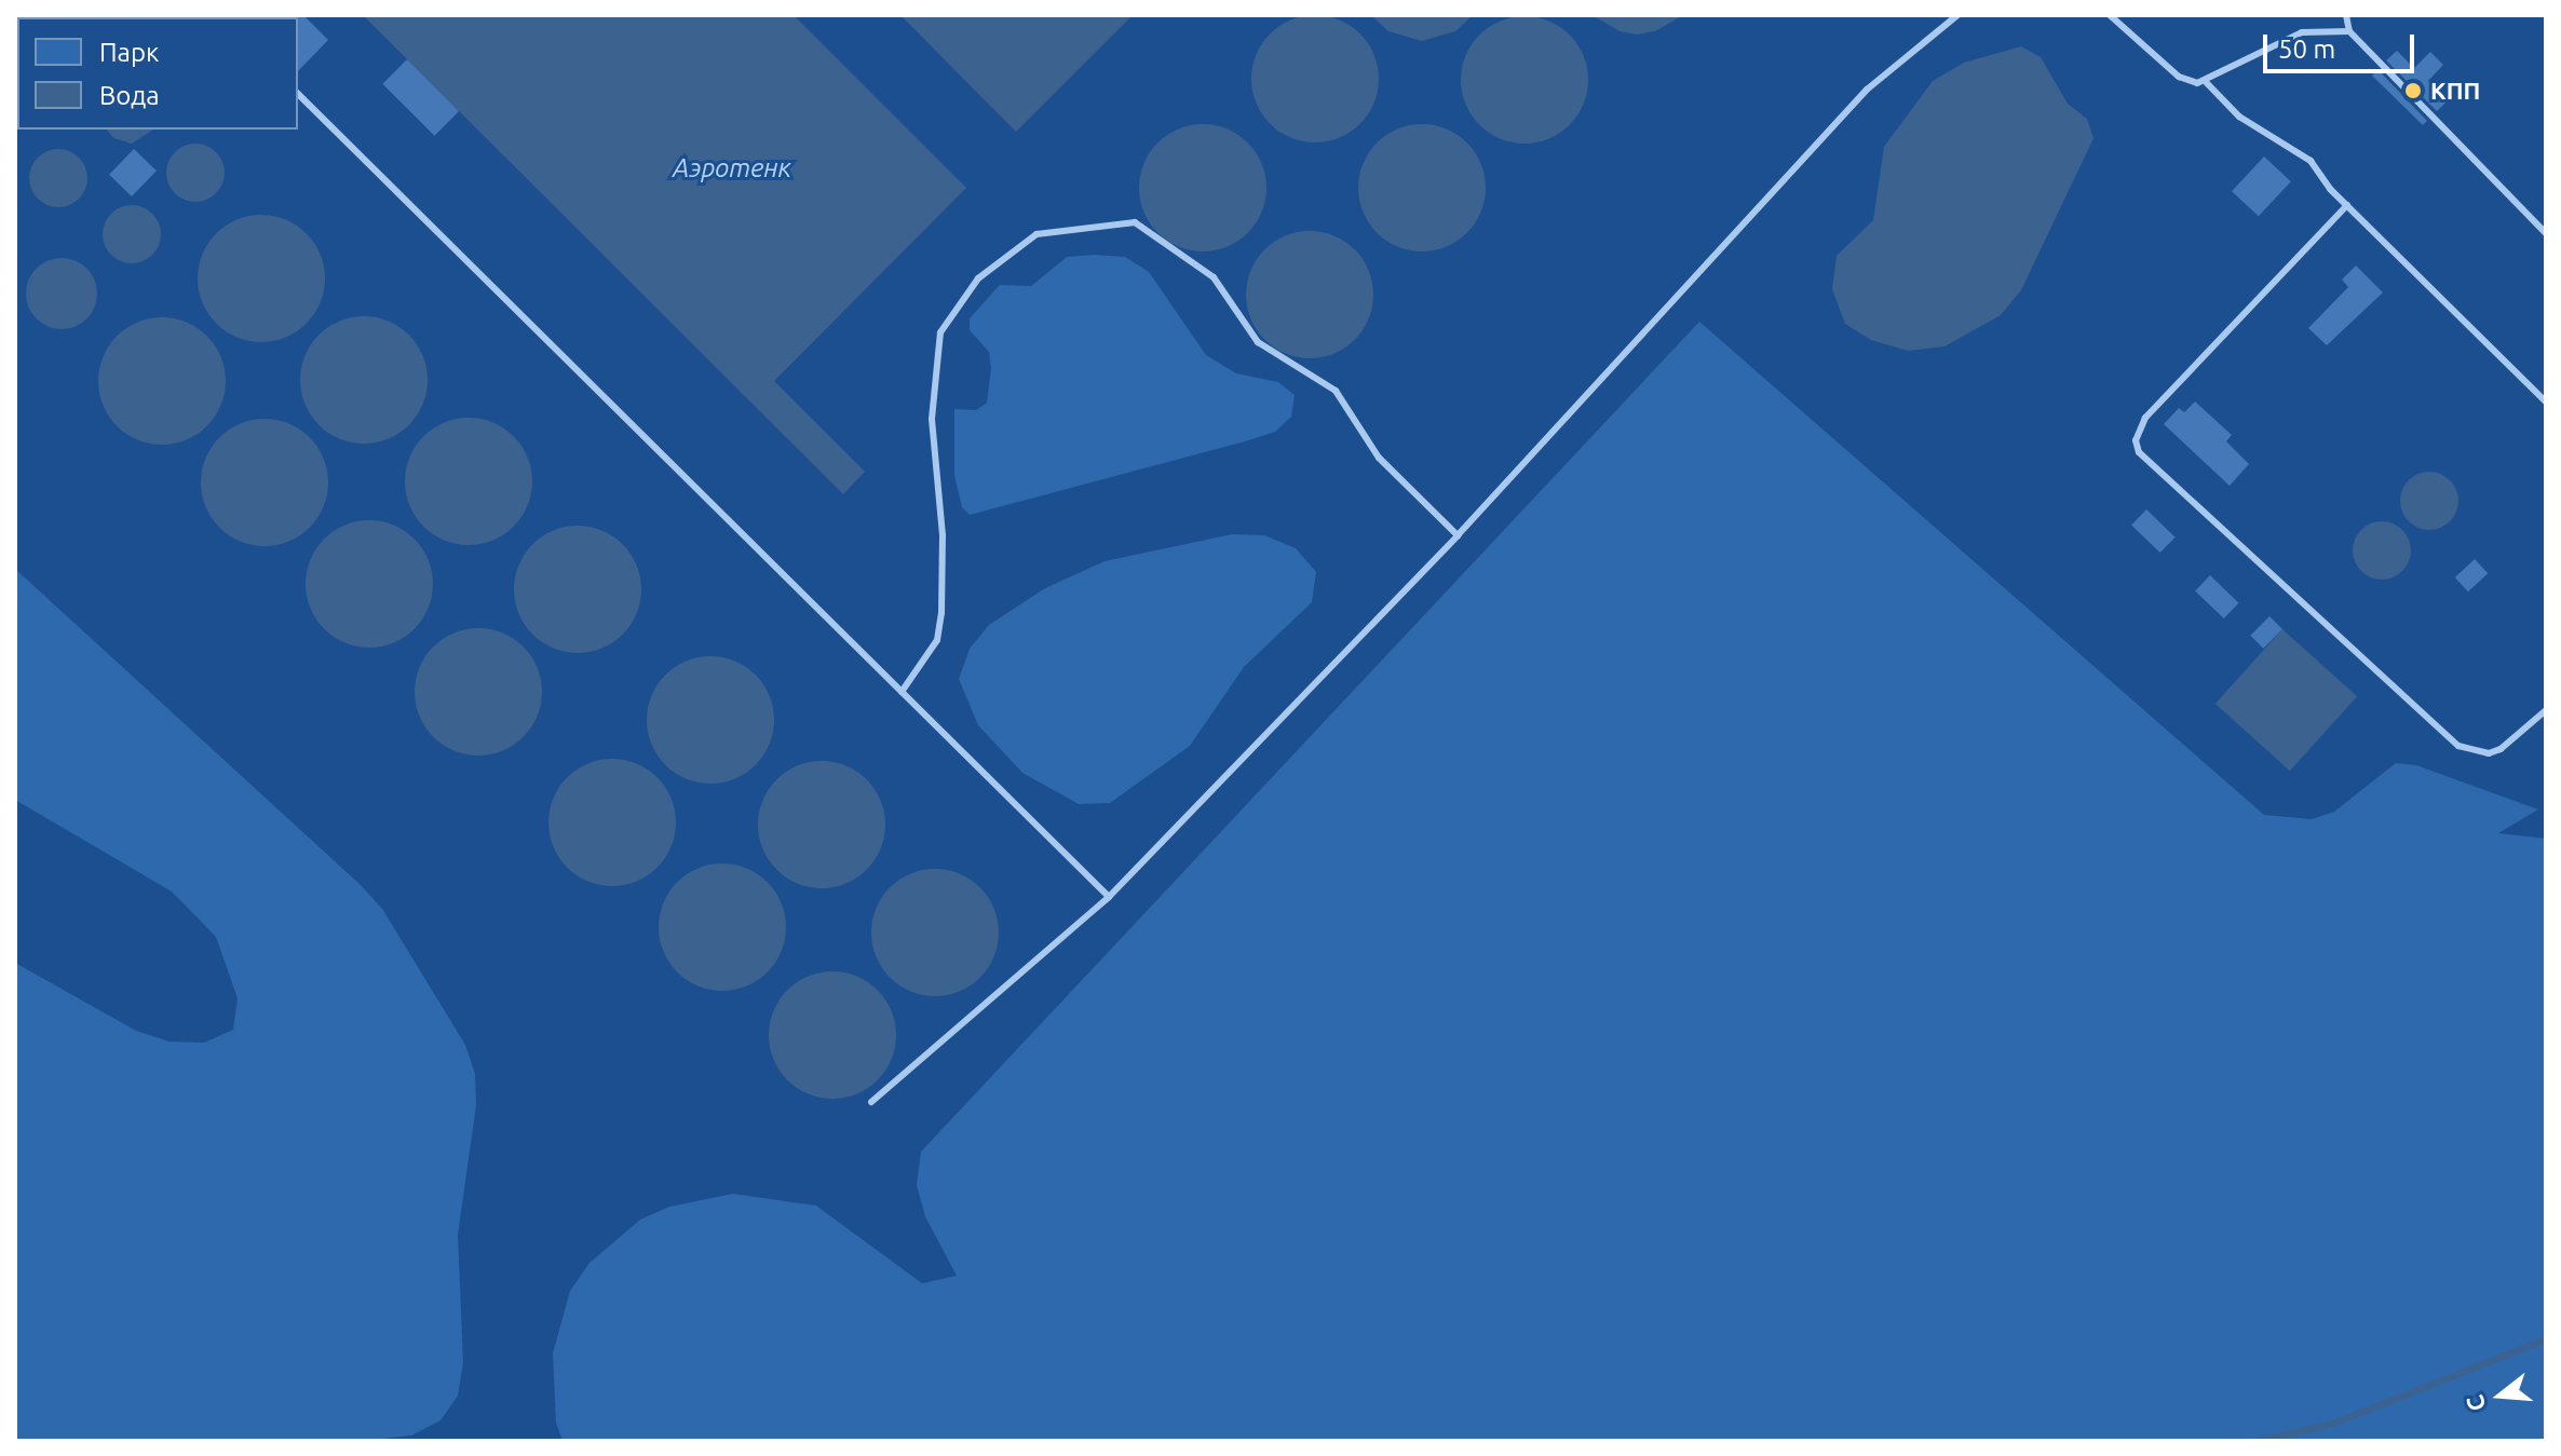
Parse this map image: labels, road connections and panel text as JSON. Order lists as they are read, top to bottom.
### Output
{
  "water": ["Аэротенк"],
  "places": ["КПП"],
  "legend": ["Парк", "Вода"],
  "scale_bar": "50 m",
  "north": "left"
}
